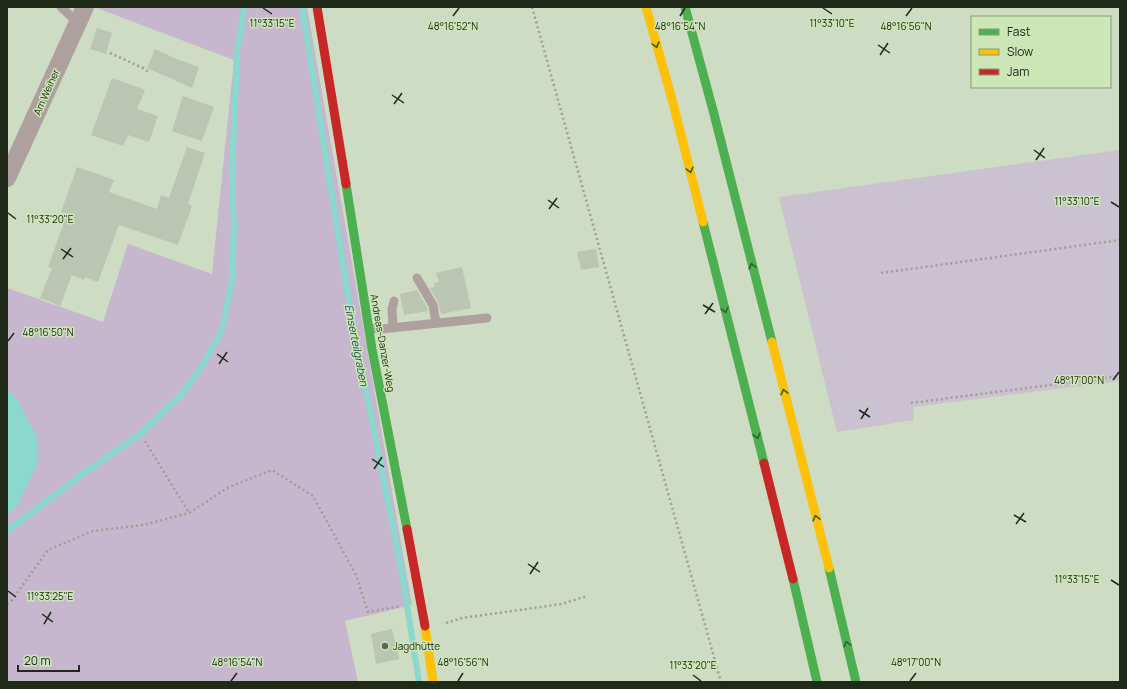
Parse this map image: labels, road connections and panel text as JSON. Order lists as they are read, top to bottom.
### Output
{
  "streets": {
    "main road": ["Andreas-Danzer-Weg"],
    "street": ["Am Weiher"]
  },
  "water": ["Einserteilgraben"],
  "places": ["Jagdhütte"],
  "legend": ["Fast", "Slow", "Jam"],
  "scale_bar": "20 m",
  "coordinates": [
    "11°33'15\"E",
    "11°33'10\"E",
    "48°16'52\"N",
    "48°16'54\"N",
    "48°16'56\"N",
    "11°33'20\"E",
    "48°16'50\"N",
    "48°17'00\"N",
    "11°33'25\"E"
  ]
}
